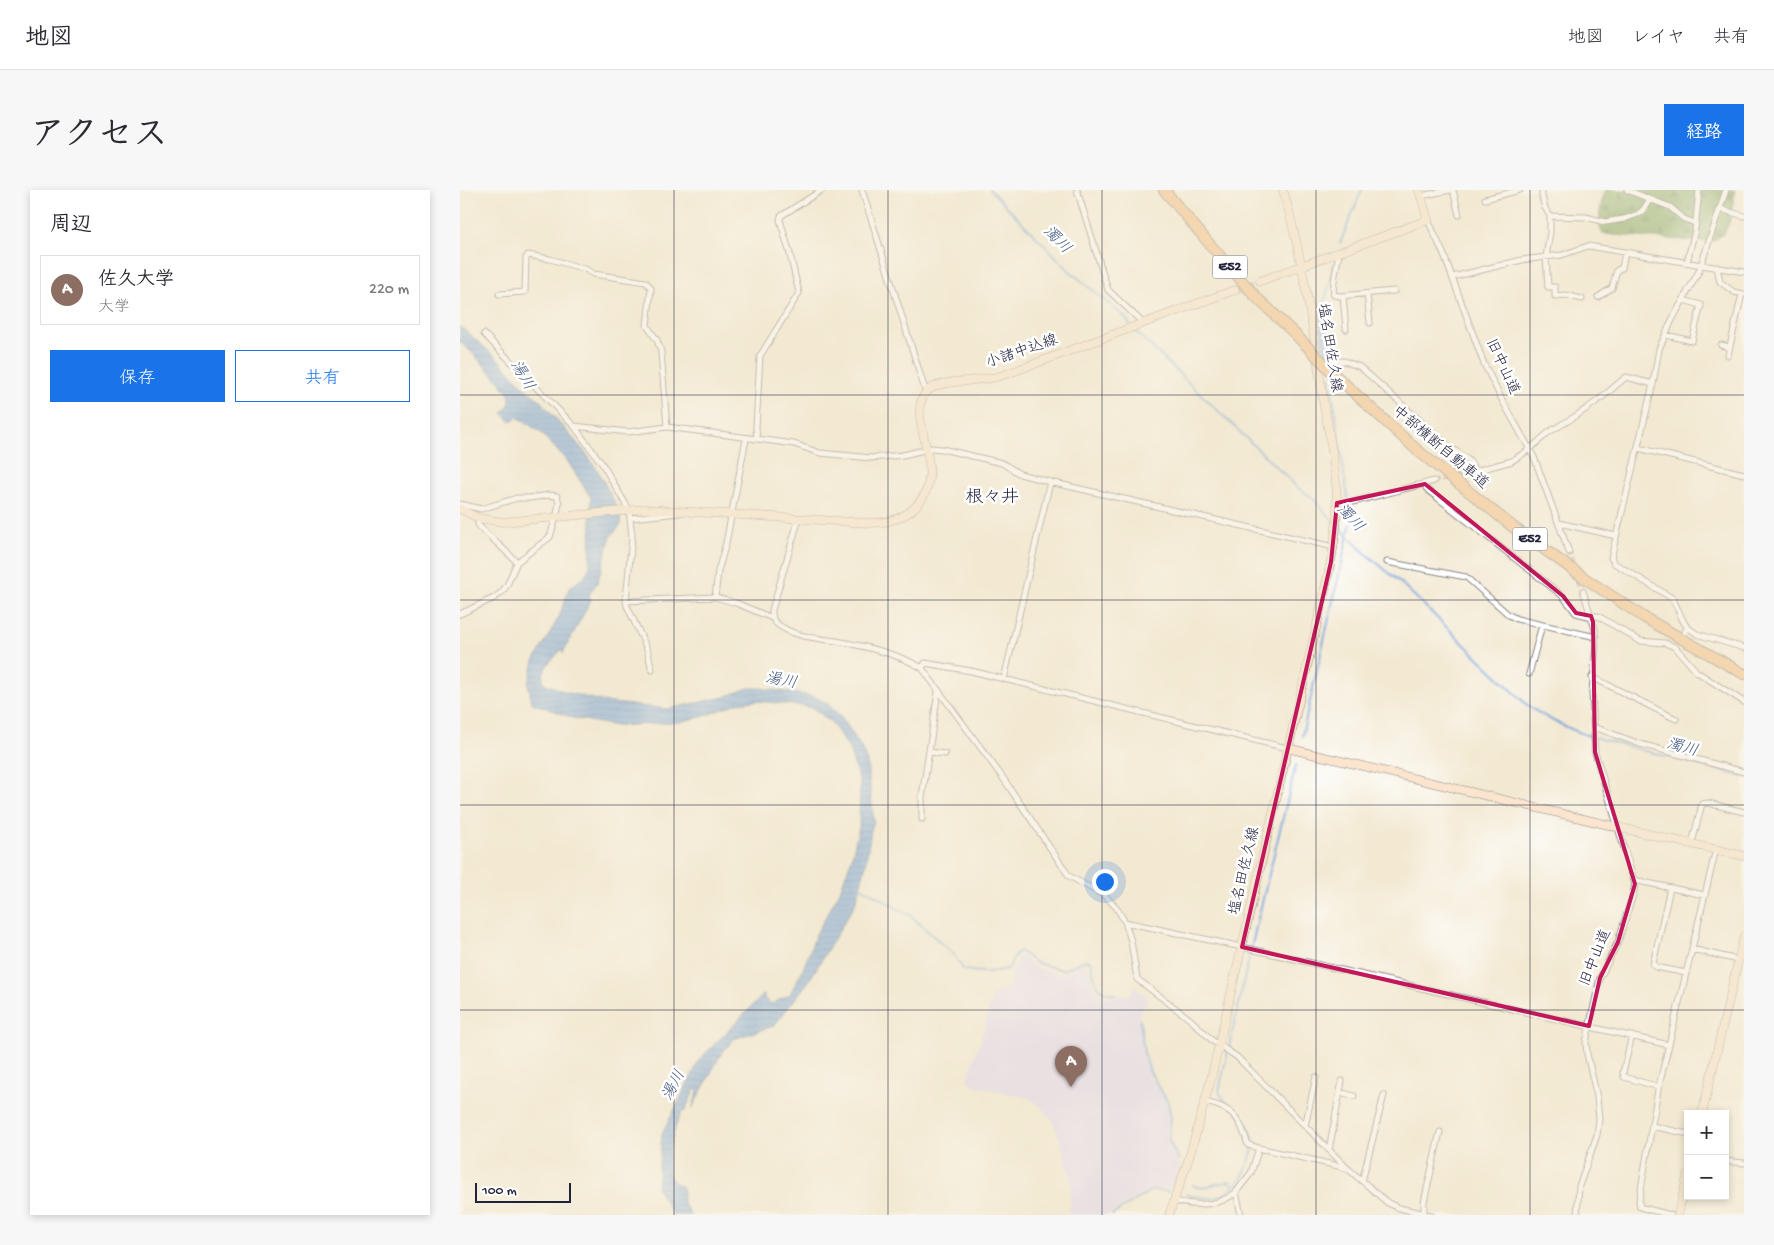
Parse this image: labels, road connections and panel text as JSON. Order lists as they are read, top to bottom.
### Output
{
  "streets": {
    "highway": ["E52", "中部横断自動車道"],
    "main road": ["塩名田佐久線", "小諸中込線", "旧中山道"]
  },
  "districts": ["根々井"],
  "water": ["濁川", "湯川"],
  "scale_bar": "100 m",
  "page": {
    "header": "地図",
    "nav": ["地図", "レイヤ", "共有"],
    "title": "アクセス",
    "buttons": [
      "経路",
      ["保存", "共有"]
    ],
    "heading": "周辺",
    "list": [
      {
        "mark": "A",
        "name": "佐久大学",
        "note": "大学",
        "value": "220 m"
      }
    ],
    "pins": "A",
    "map_buttons": ["+", "−"],
    "scale": "100 m"
  }
}
